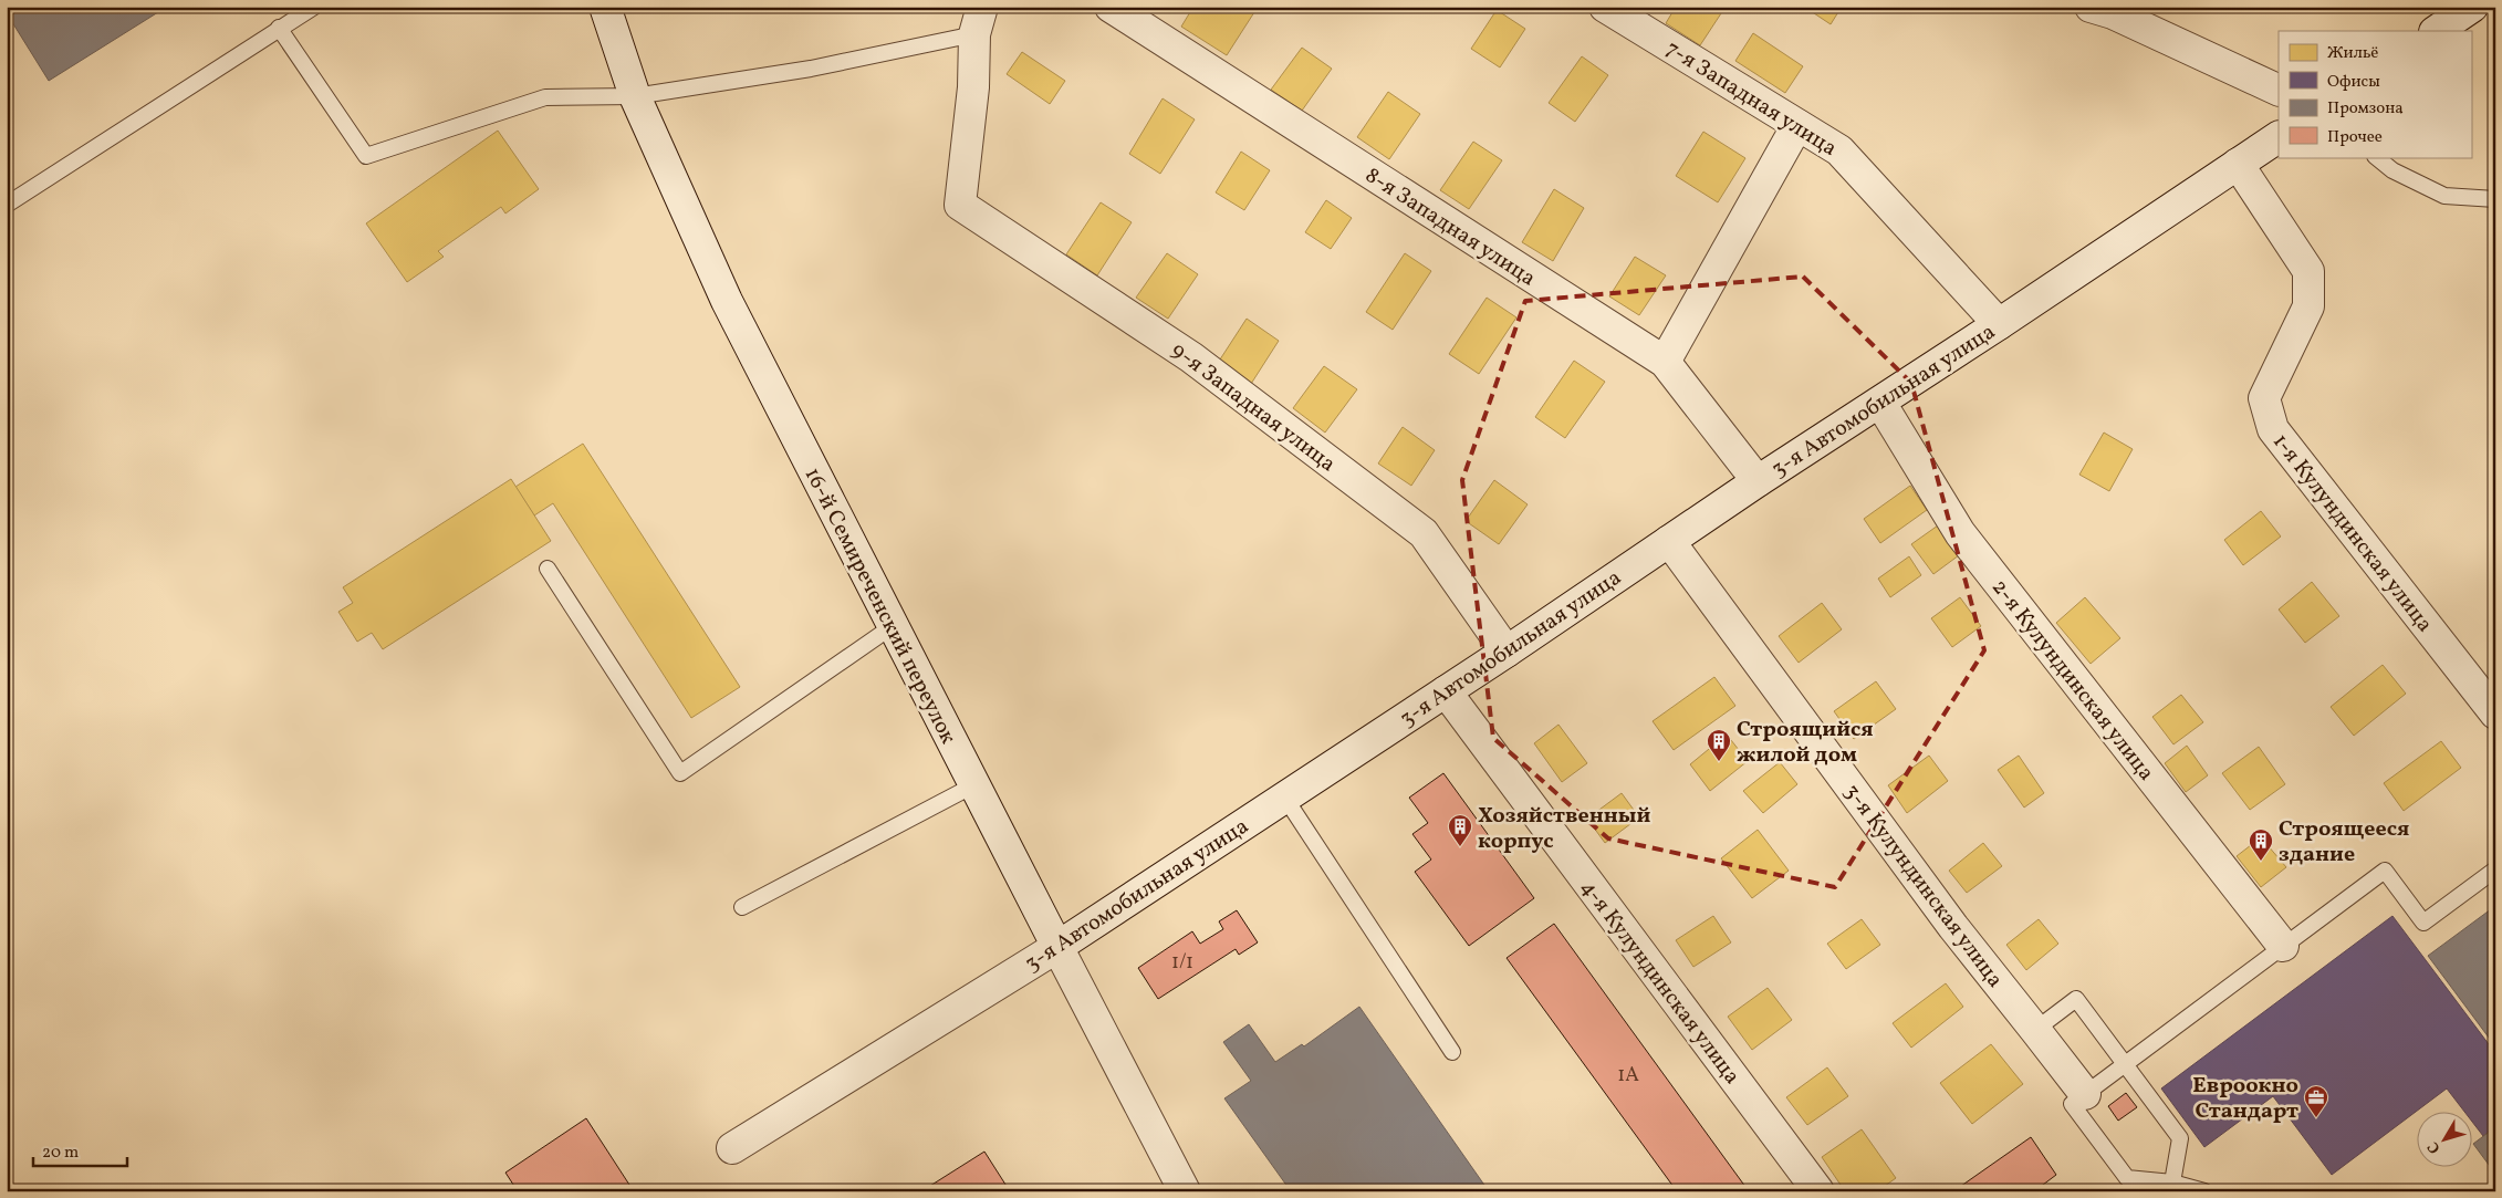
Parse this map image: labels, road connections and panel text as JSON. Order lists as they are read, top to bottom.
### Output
{
  "streets": {
    "street": [
      "7-я Западная улица",
      "8-я Западная улица",
      "3-я Автомобильная улица",
      "9-я Западная улица",
      "1-я Кулундинская улица",
      "16-й Семиреченский переулок",
      "2-я Кулундинская улица",
      "3-я Кулундинская улица",
      "4-я Кулундинская улица"
    ]
  },
  "crossings": [
    ["7-я Западная улица", "3-я Автомобильная улица"],
    ["8-я Западная улица", "3-я Автомобильная улица"],
    ["3-я Автомобильная улица", "9-я Западная улица"],
    ["3-я Автомобильная улица", "1-я Кулундинская улица"],
    ["3-я Автомобильная улица", "16-й Семиреченский переулок"],
    ["3-я Автомобильная улица", "2-я Кулундинская улица"],
    ["3-я Автомобильная улица", "3-я Кулундинская улица"],
    ["3-я Автомобильная улица", "4-я Кулундинская улица"]
  ],
  "places": {
    "building": ["Строящийся жилой дом", "Хозяйственный корпус", "Строящееся здание"],
    "office": ["Евроокно Стандарт"]
  },
  "house_numbers": ["1/1", "1А"],
  "legend": [
    "Жильё",
    "Офисы",
    "Промзона",
    "Прочее"
  ],
  "scale_bar": "20 m",
  "north": "bottom left"
}
